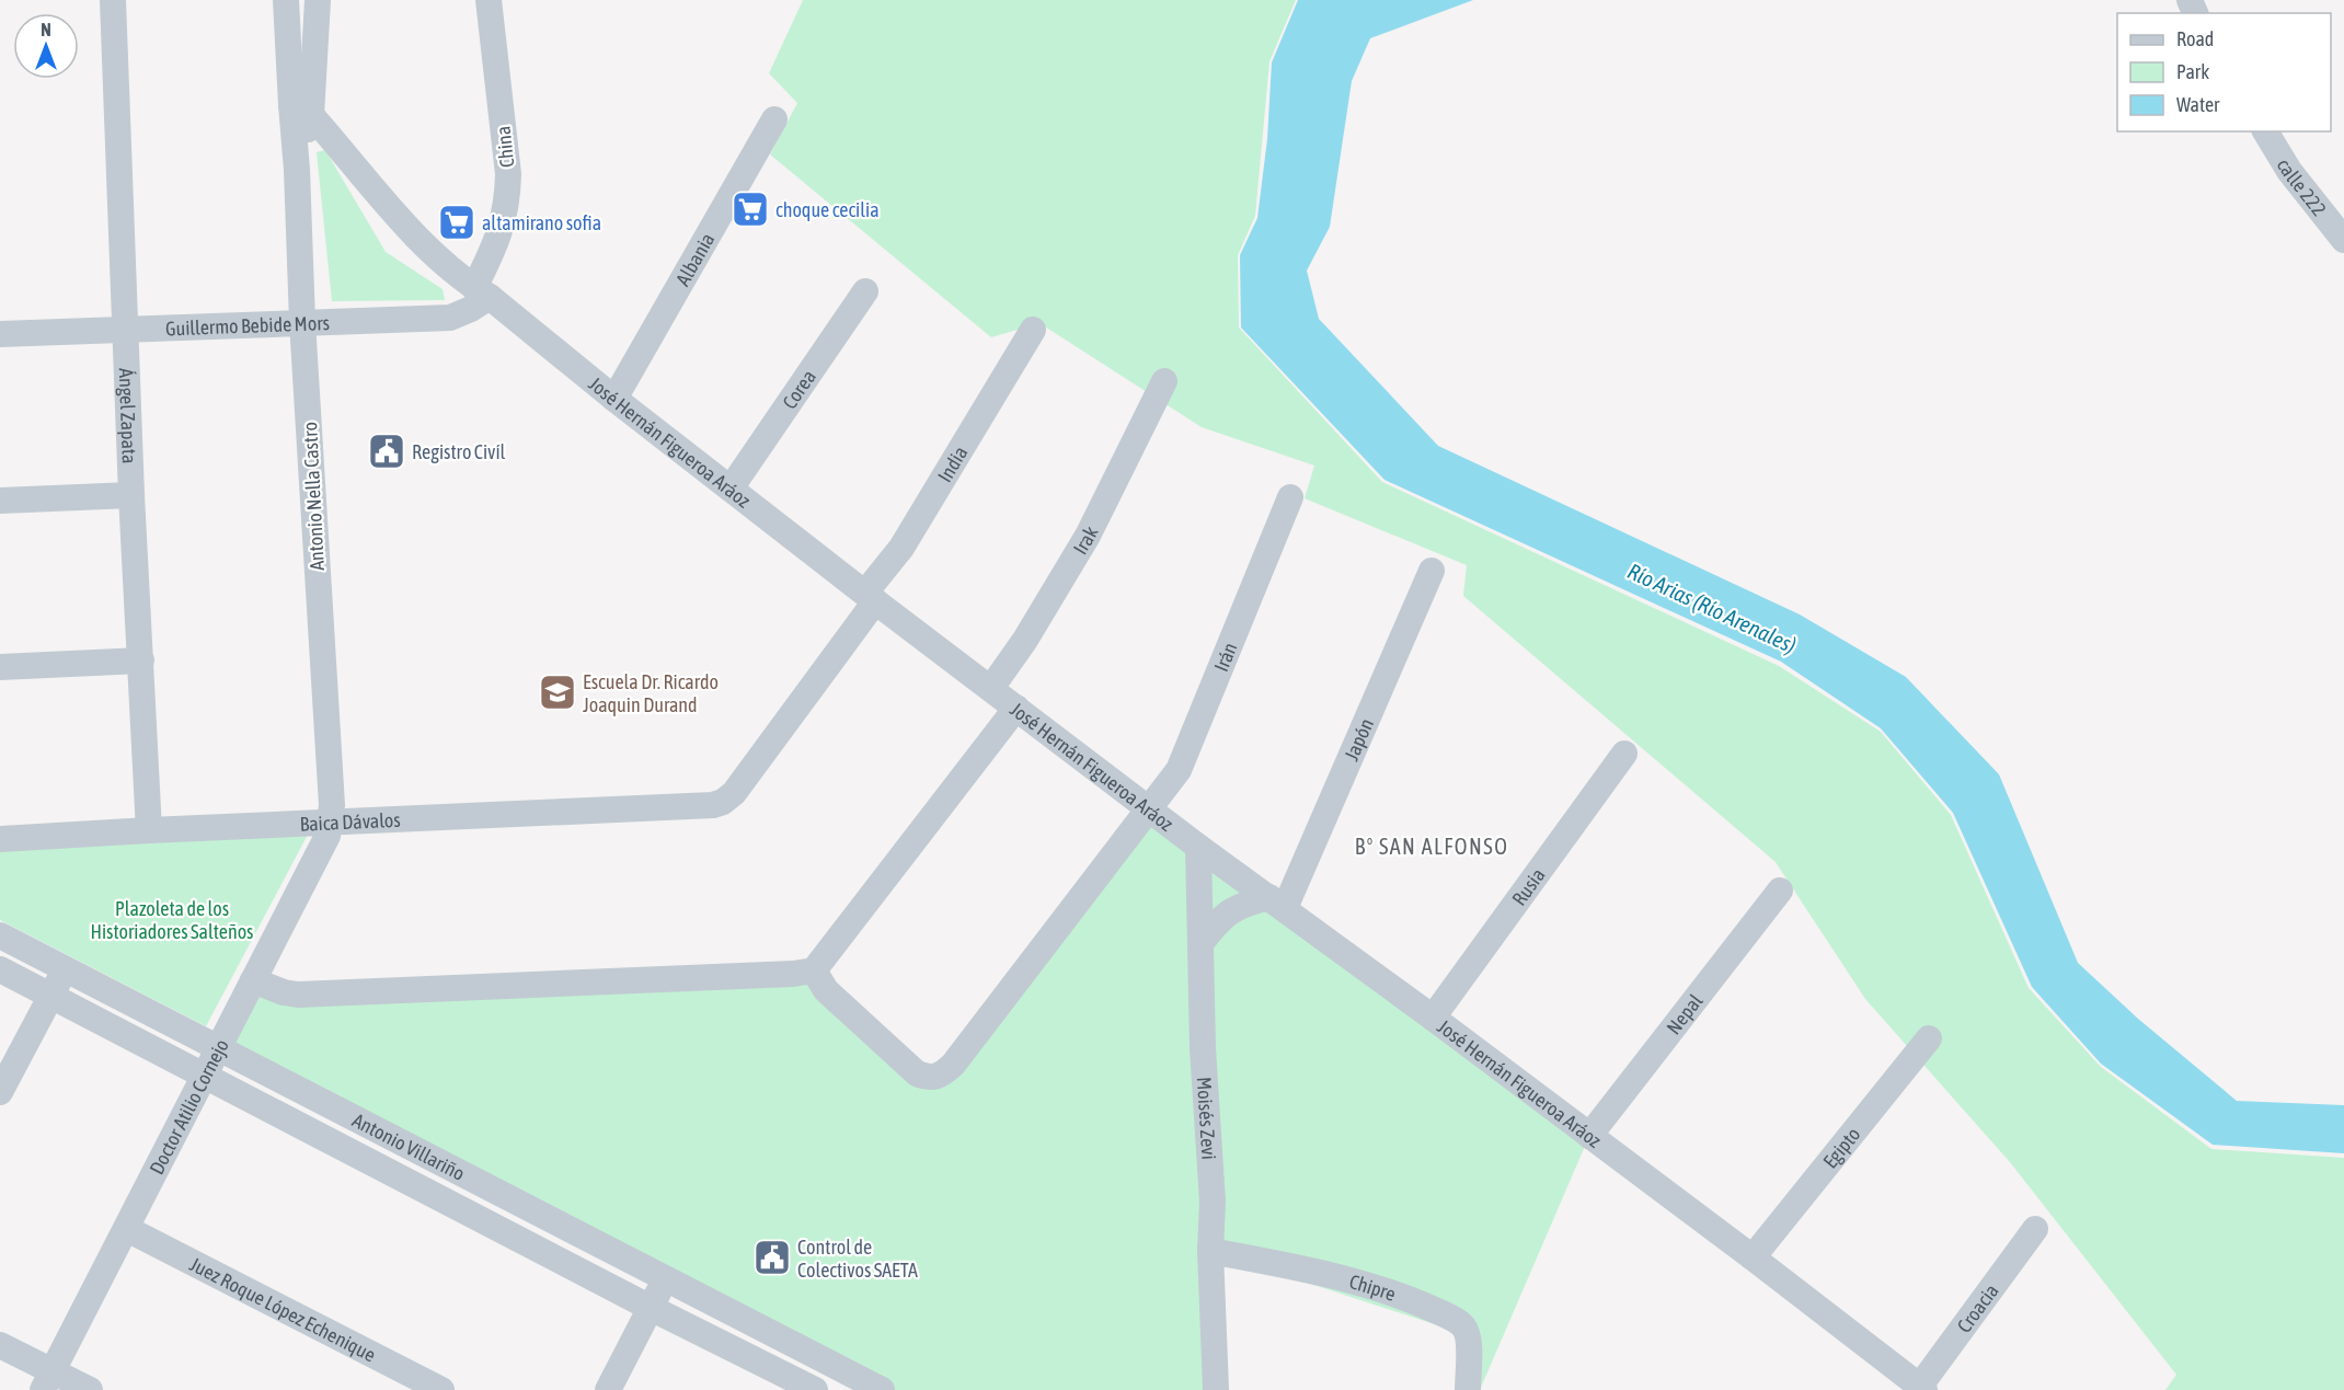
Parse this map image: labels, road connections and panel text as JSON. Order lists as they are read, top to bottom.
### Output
{
  "streets": {
    "street": [
      "China",
      "calle 222",
      "Albania",
      "Guillermo Bebide Mors",
      "Corea",
      "Ángel Zapata",
      "José Hernán Figueroa Aráoz",
      "India",
      "Antonio Nella Castro",
      "Irak",
      "Irán",
      "Japón",
      "Baica Dávalos",
      "Rusia",
      "Nepal",
      "Doctor Atilio Cornejo",
      "Moisés Zevi",
      "Antonio Villariño",
      "Egipto",
      "Chipre",
      "Croacia",
      "Juez Roque López Echenique"
    ]
  },
  "crossings": [
    ["China", "Guillermo Bebide Mors"],
    ["China", "José Hernán Figueroa Aráoz"],
    ["Albania", "José Hernán Figueroa Aráoz"],
    ["Guillermo Bebide Mors", "Ángel Zapata"],
    ["Guillermo Bebide Mors", "José Hernán Figueroa Aráoz"],
    ["Guillermo Bebide Mors", "Antonio Nella Castro"],
    ["Corea", "José Hernán Figueroa Aráoz"],
    ["Ángel Zapata", "Baica Dávalos"],
    ["José Hernán Figueroa Aráoz", "India"],
    ["José Hernán Figueroa Aráoz", "Antonio Nella Castro"],
    ["José Hernán Figueroa Aráoz", "Irak"],
    ["José Hernán Figueroa Aráoz", "Irán"],
    ["José Hernán Figueroa Aráoz", "Japón"],
    ["José Hernán Figueroa Aráoz", "Rusia"],
    ["José Hernán Figueroa Aráoz", "Nepal"],
    ["José Hernán Figueroa Aráoz", "Moisés Zevi"],
    ["José Hernán Figueroa Aráoz", "Egipto"],
    ["José Hernán Figueroa Aráoz", "Croacia"],
    ["India", "Baica Dávalos"],
    ["Antonio Nella Castro", "Baica Dávalos"],
    ["Antonio Nella Castro", "Doctor Atilio Cornejo"],
    ["Baica Dávalos", "Doctor Atilio Cornejo"],
    ["Doctor Atilio Cornejo", "Antonio Villariño"],
    ["Doctor Atilio Cornejo", "Juez Roque López Echenique"],
    ["Moisés Zevi", "Chipre"]
  ],
  "districts": ["B° SAN ALFONSO"],
  "water": ["Río Arias (Río Arenales)"],
  "parks": ["Plazoleta de los Historiadores Salteños"],
  "places": {
    "supermarket": ["choque cecilia", "altamirano sofia"],
    "public building": ["Registro Civíl", "Control de Colectivos SAETA"],
    "school or university": ["Escuela Dr. Ricardo Joaquin Durand"]
  },
  "legend": ["Road", "Park", "Water"],
  "north": "top"
}
